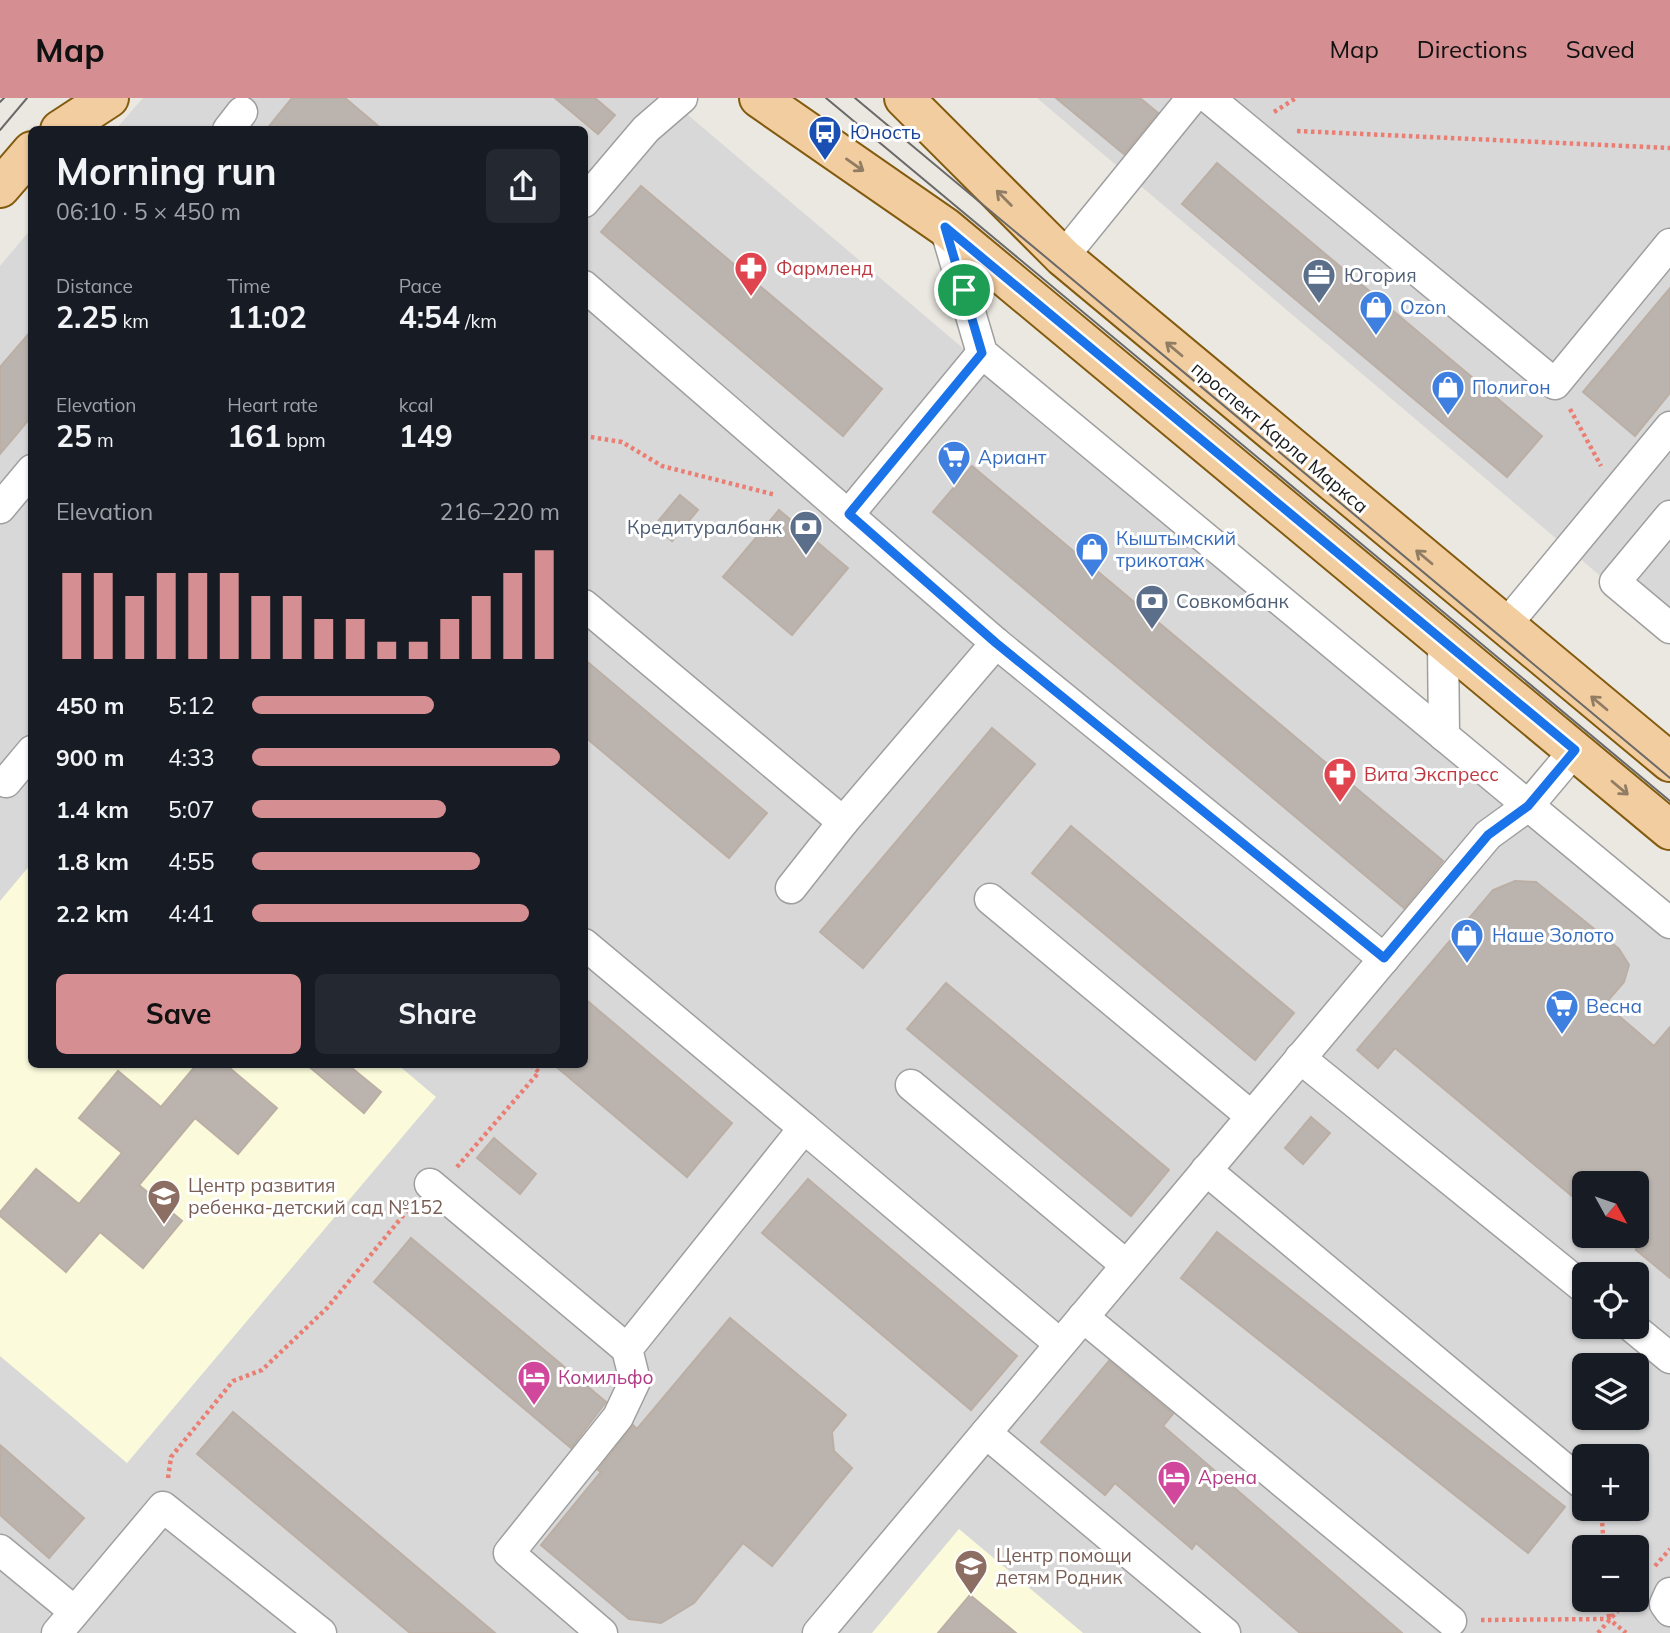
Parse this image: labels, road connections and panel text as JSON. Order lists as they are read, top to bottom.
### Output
{
  "streets": {
    "main road": ["проспект Карла Маркса"]
  },
  "places": {
    "bus stop": ["Юность"],
    "pharmacy": ["Фармленд", "Вита Экспресс"],
    "office": ["Югория"],
    "shop": [
      "Ozon",
      "Полигон",
      "Кыштымский трикотаж",
      "Наше Золото"
    ],
    "supermarket": ["Ариант", "Весна"],
    "bank": ["Кредитуралбанк", "Совкомбанк"],
    "school or university": ["Центр развития ребенка-детский сад №152", "Центр помощи детям Родник"],
    "hotel": ["Комильфо", "Арена"]
  },
  "north": "bottom right",
  "page": {
    "header": "Map",
    "nav": ["Map", "Directions", "Saved"],
    "heading": ["Morning run", "06:10 · 5 × 450 m"],
    "stats": [
      ["Distance", "2.25 km"],
      ["Time", "11:02"],
      ["Pace", "4:54 /km"],
      ["Elevation", "25 m"],
      ["Heart rate", "161 bpm"],
      ["kcal", "149"]
    ],
    "chart": ["Elevation", "216–220 m"],
    "list": [
      {
        "name": "450 m",
        "note": "5:12"
      },
      {
        "name": "900 m",
        "note": "4:33"
      },
      {
        "name": "1.4 km",
        "note": "5:07"
      },
      {
        "name": "1.8 km",
        "note": "4:55"
      },
      {
        "name": "2.2 km",
        "note": "4:41"
      }
    ],
    "buttons": ["Save", "Share"],
    "map_buttons": ["+", "−"]
  }
}
